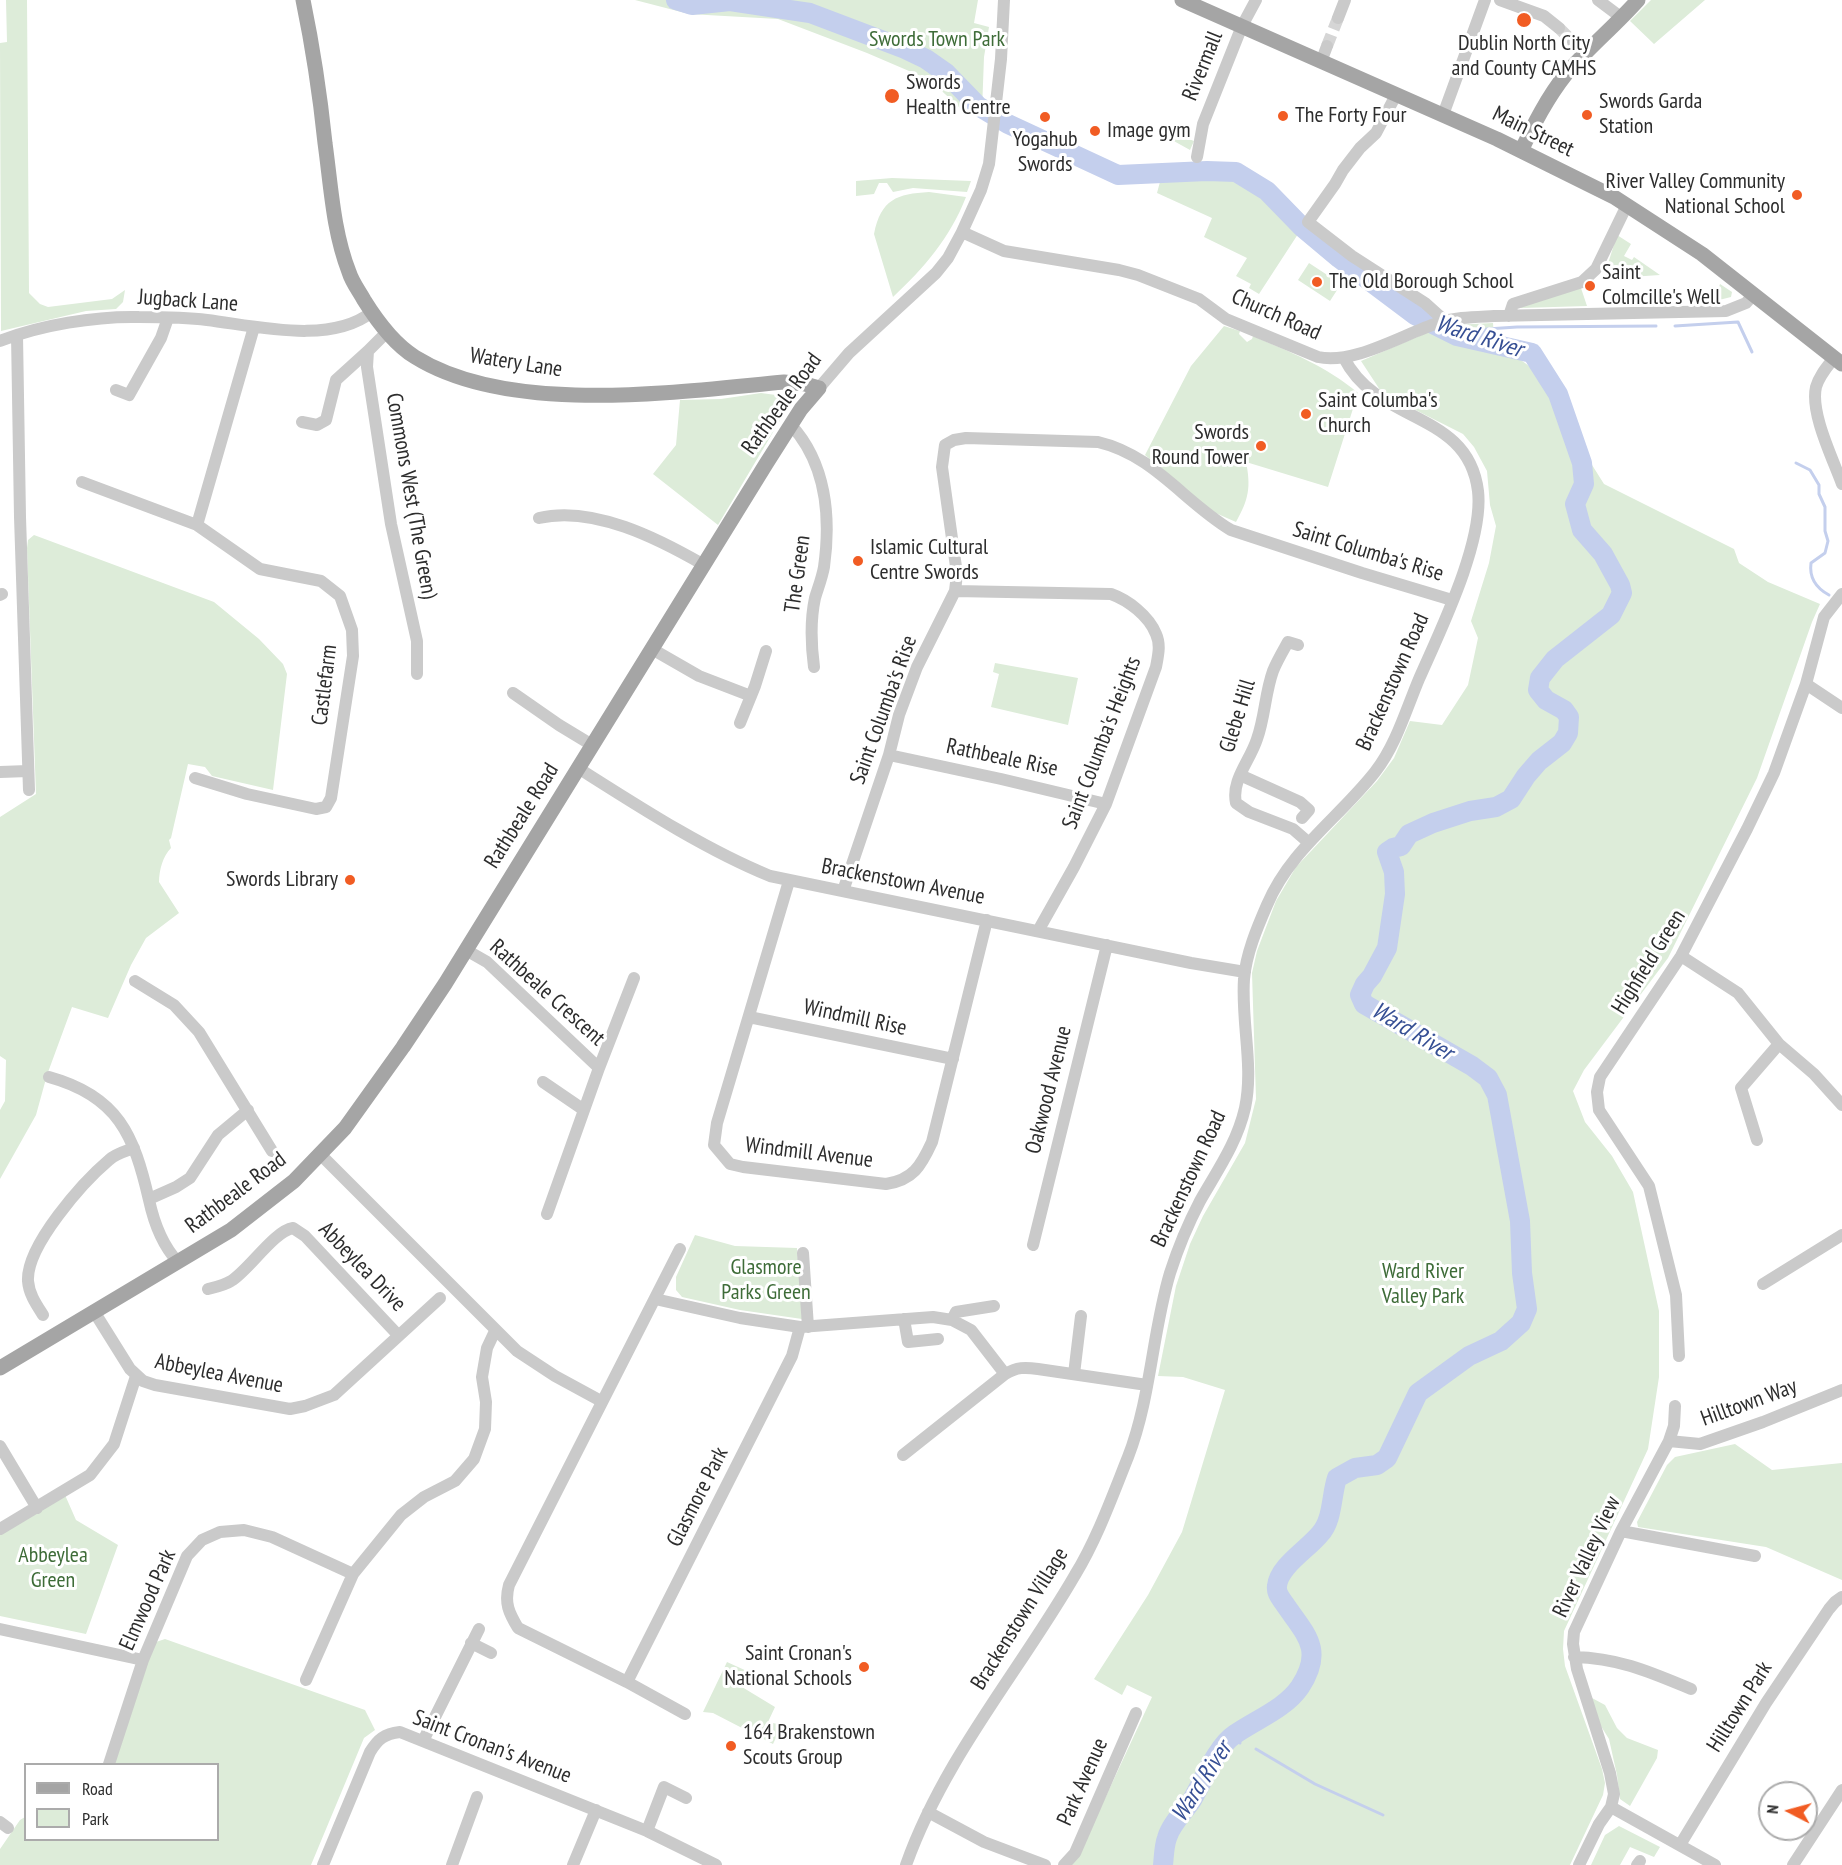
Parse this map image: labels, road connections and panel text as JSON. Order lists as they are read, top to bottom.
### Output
{
  "streets": {
    "main road": ["Main Street", "Watery Lane", "Rathbeale Road"],
    "street": [
      "Rivermall",
      "Jugback Lane",
      "Church Road",
      "Commons West (The Green)",
      "Saint Columba's Rise",
      "The Green",
      "Brackenstown Road",
      "Castlefarm",
      "Glebe Hill",
      "Saint Columba's Heights",
      "Rathbeale Rise",
      "Brackenstown Avenue",
      "Highfield Green",
      "Rathbeale Crescent",
      "Windmill Rise",
      "Oakwood Avenue",
      "Windmill Avenue",
      "Abbeylea Drive",
      "Abbeylea Avenue",
      "Hilltown Way",
      "Glasmore Park",
      "River Valley View",
      "Elmwood Park",
      "Brackenstown Village",
      "Hilltown Park",
      "Saint Cronan's Avenue",
      "Park Avenue"
    ]
  },
  "crossings": [
    ["Rivermall", "Main Street"],
    ["Main Street", "Church Road"],
    ["Jugback Lane", "Watery Lane"],
    ["Church Road", "Rathbeale Road"],
    ["Church Road", "Brackenstown Road"],
    ["Watery Lane", "Rathbeale Road"],
    ["Rathbeale Road", "The Green"],
    ["Rathbeale Road", "Brackenstown Avenue"],
    ["Rathbeale Road", "Rathbeale Crescent"],
    ["Rathbeale Road", "Abbeylea Avenue"],
    ["Saint Columba's Rise", "Brackenstown Road"],
    ["Saint Columba's Rise", "Saint Columba's Heights"],
    ["Saint Columba's Rise", "Rathbeale Rise"],
    ["Saint Columba's Rise", "Brackenstown Avenue"],
    ["Brackenstown Road", "Glebe Hill"],
    ["Brackenstown Road", "Brackenstown Avenue"],
    ["Brackenstown Road", "Brackenstown Village"],
    ["Saint Columba's Heights", "Rathbeale Rise"],
    ["Saint Columba's Heights", "Brackenstown Avenue"],
    ["Brackenstown Avenue", "Oakwood Avenue"],
    ["Brackenstown Avenue", "Windmill Avenue"],
    ["Windmill Rise", "Windmill Avenue"],
    ["Abbeylea Drive", "Abbeylea Avenue"],
    ["Hilltown Way", "River Valley View"]
  ],
  "water": ["Ward River"],
  "parks": [
    "Swords Town Park",
    "Glasmore Parks Green",
    "Ward River Valley Park",
    "Abbeylea Green"
  ],
  "places": [
    "Dublin North City and County CAMHS",
    "Swords Health Centre",
    "Swords Garda Station",
    "The Forty Four",
    "Yogahub Swords",
    "Image gym",
    "River Valley Community National School",
    "The Old Borough School",
    "Saint Colmcille's Well",
    "Saint Columba's Church",
    "Swords Round Tower",
    "Islamic Cultural Centre Swords",
    "Swords Library",
    "Saint Cronan's National Schools",
    "164 Brakenstown Scouts Group"
  ],
  "legend": ["Road", "Park"],
  "north": "left"
}
